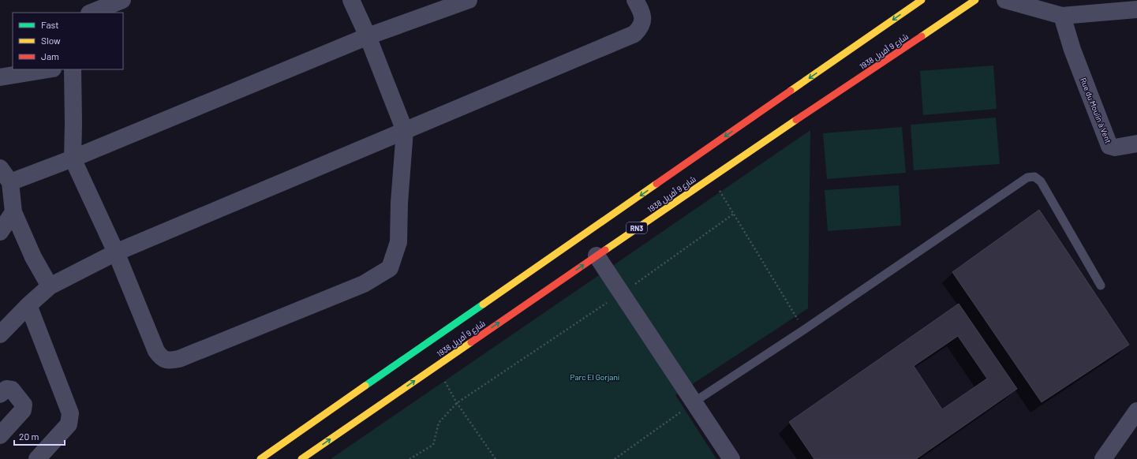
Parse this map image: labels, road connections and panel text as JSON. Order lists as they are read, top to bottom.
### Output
{
  "streets": {
    "main road": ["شارع 9 أفريل 1938", "RN3"],
    "street": ["Rue du Moulin à Vent"]
  },
  "parks": ["Parc El Gorjani"],
  "legend": ["Fast", "Slow", "Jam"],
  "scale_bar": "20 m"
}
